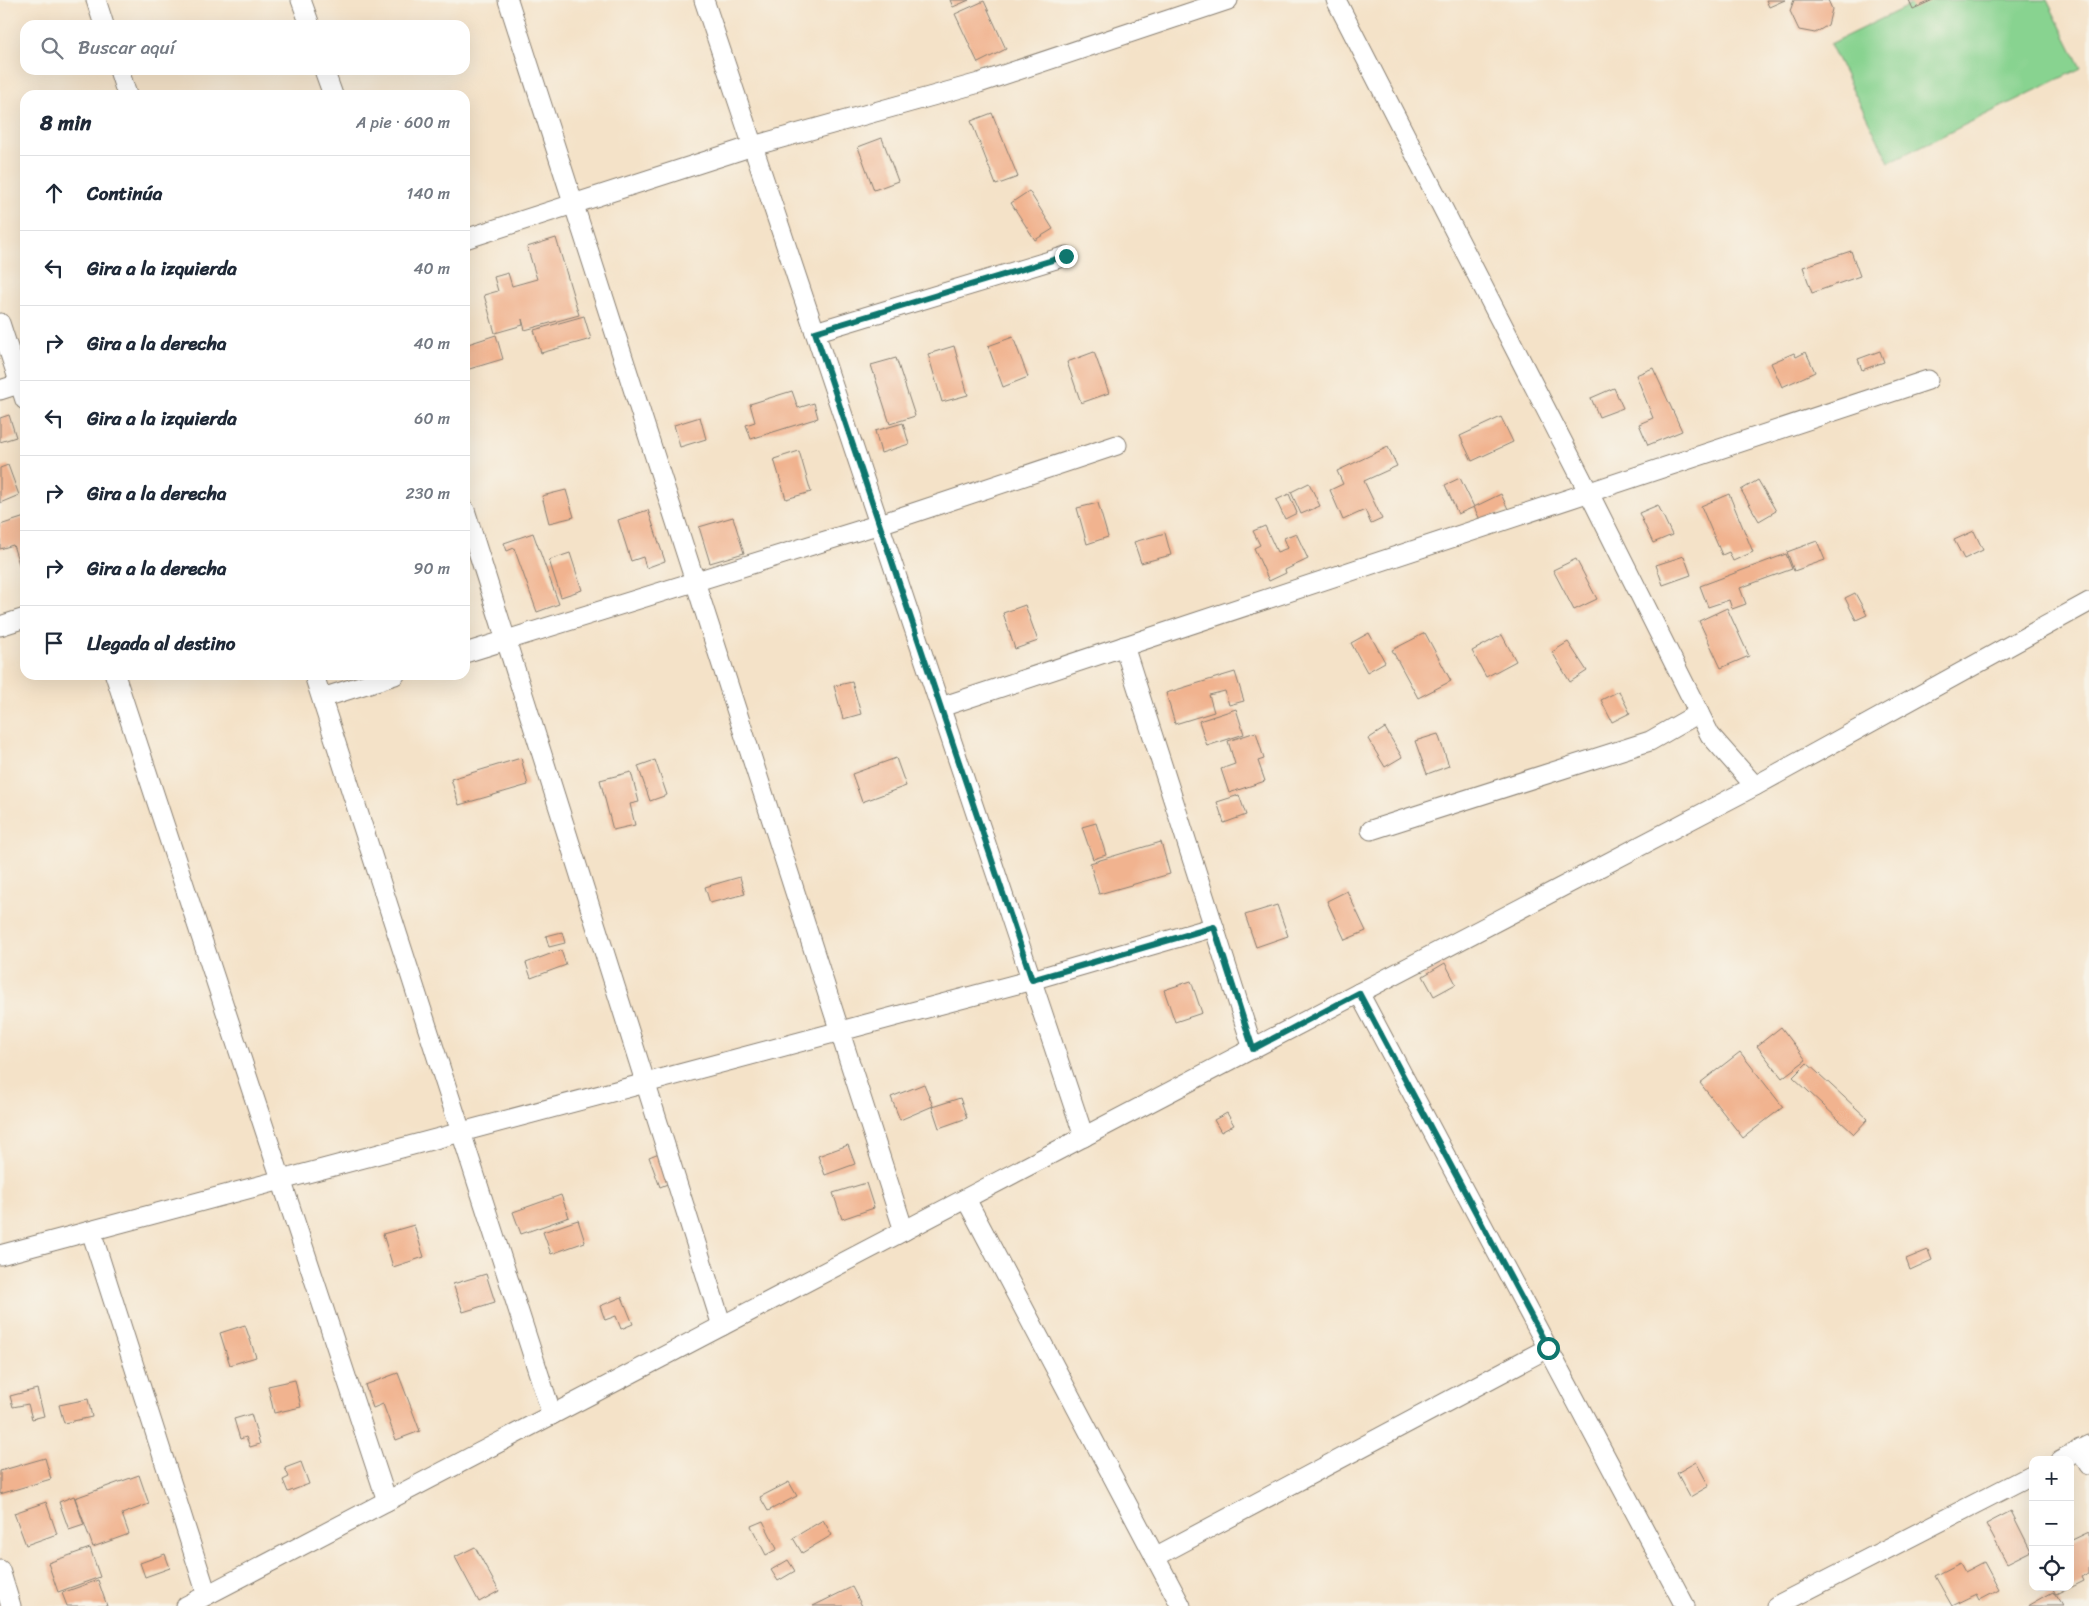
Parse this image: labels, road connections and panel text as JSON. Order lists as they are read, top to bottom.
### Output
{
  "page": {
    "search": "Buscar aquí",
    "heading": ["8 min", "A pie · 600 m"],
    "list": [
      ["Continúa", "140 m"],
      ["Gira a la izquierda", "40 m"],
      ["Gira a la derecha", "40 m"],
      ["Gira a la izquierda", "60 m"],
      ["Gira a la derecha", "230 m"],
      ["Gira a la derecha", "90 m"],
      "Llegada al destino"
    ],
    "map_buttons": ["+", "−"]
  }
}
